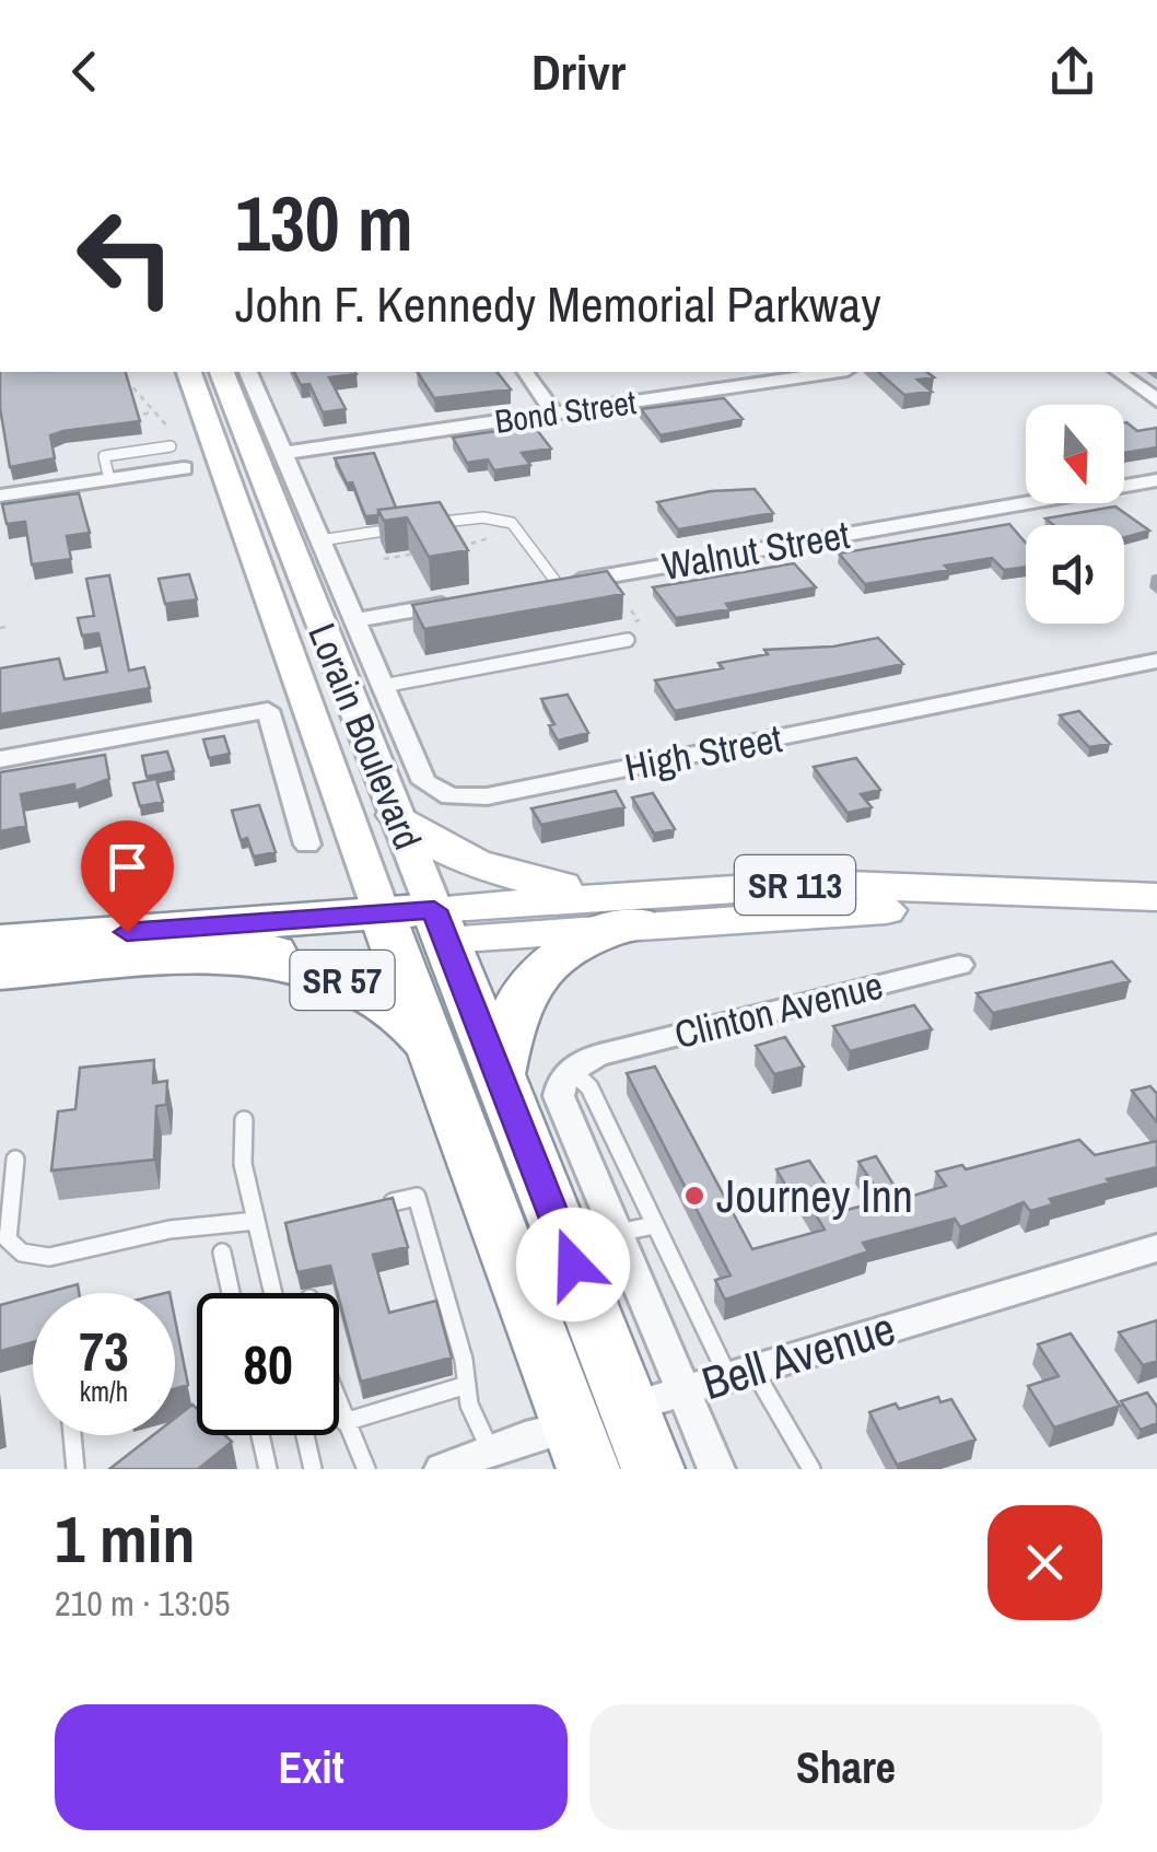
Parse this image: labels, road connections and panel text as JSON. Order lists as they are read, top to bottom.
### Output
{
  "streets": {
    "highway": ["Lorain Boulevard", "SR 113", "SR 57"],
    "street": [
      "Bond Street",
      "Walnut Street",
      "High Street",
      "Clinton Avenue",
      "Bell Avenue"
    ]
  },
  "crossings": [
    ["Bond Street", "Lorain Boulevard"],
    ["Lorain Boulevard", "High Street"],
    ["Lorain Boulevard", "SR 113"],
    ["Lorain Boulevard", "SR 57"],
    ["Lorain Boulevard", "Clinton Avenue"],
    ["Lorain Boulevard", "Bell Avenue"],
    ["SR 113", "SR 57"]
  ],
  "places": ["Journey Inn"],
  "north": "bottom",
  "page": {
    "header": "Drivr",
    "turn": ["130 m", "John F. Kennedy Memorial Parkway"],
    "speed": "73 km/h",
    "limit": "80",
    "heading": ["1 min", "210 m · 13:05"],
    "buttons": ["Exit", "Share"]
  }
}
